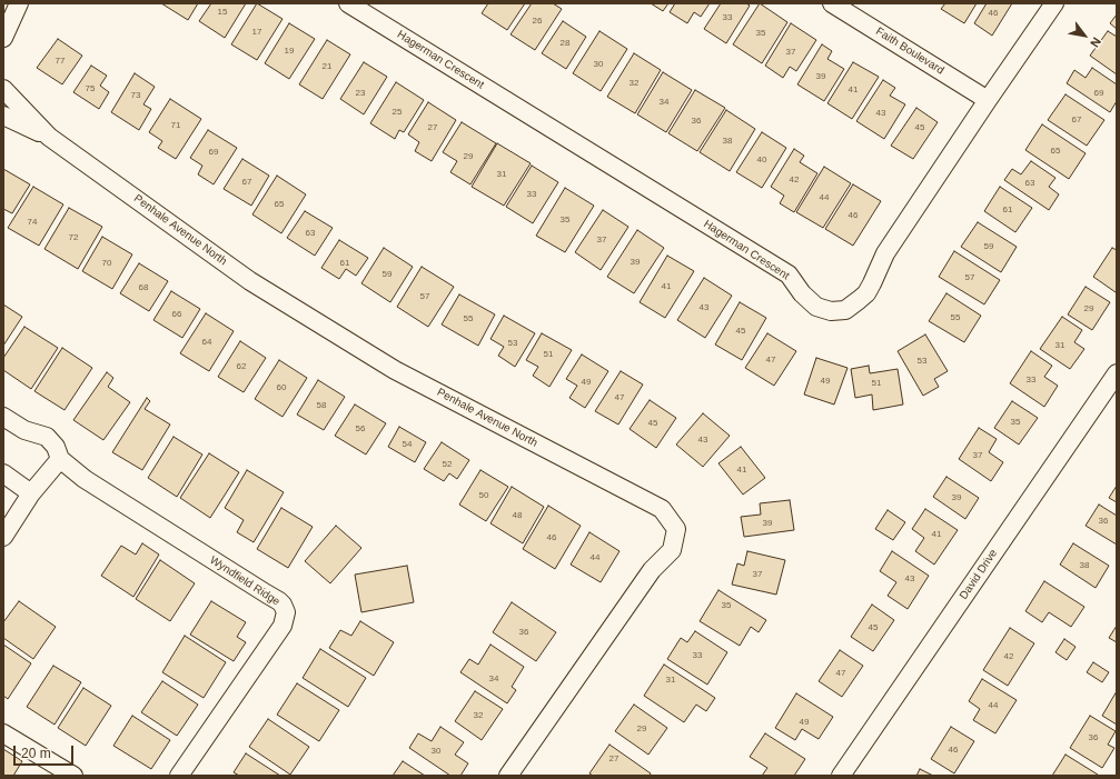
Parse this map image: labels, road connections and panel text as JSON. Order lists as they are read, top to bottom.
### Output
{
  "streets": {
    "street": [
      "Faith Boulevard",
      "Hagerman Crescent",
      "Penhale Avenue North",
      "David Drive",
      "Wyndfield Ridge"
    ]
  },
  "crossings": [
    ["Faith Boulevard", "Hagerman Crescent"]
  ],
  "house_numbers": [
    "15",
    "46",
    "33",
    "26",
    "17",
    "35",
    "28",
    "19",
    "37",
    "77",
    "30",
    "21",
    "39",
    "32",
    "75",
    "41",
    "23",
    "69",
    "73",
    "34",
    "25",
    "43",
    "67",
    "36",
    "71",
    "27",
    "45",
    "38",
    "65",
    "69",
    "29",
    "40",
    "31",
    "42",
    "67",
    "63",
    "33",
    "44",
    "65",
    "61",
    "46",
    "35",
    "74",
    "63",
    "72",
    "37",
    "59",
    "39",
    "70",
    "61",
    "59",
    "57",
    "41",
    "68",
    "57",
    "43",
    "29",
    "66",
    "55",
    "55",
    "45",
    "64",
    "53",
    "31",
    "51",
    "47",
    "53",
    "62",
    "33",
    "49",
    "49",
    "51",
    "60",
    "47",
    "58",
    "35",
    "45",
    "56",
    "43",
    "54",
    "37",
    "52",
    "41",
    "50",
    "39",
    "48",
    "36",
    "39",
    "41",
    "46",
    "44",
    "38",
    "37",
    "43",
    "35",
    "45",
    "36",
    "33",
    "42",
    "47",
    "34",
    "31",
    "44",
    "32",
    "49",
    "29",
    "36",
    "46",
    "30",
    "27"
  ],
  "scale_bar": "20 m",
  "north": "bottom right"
}
